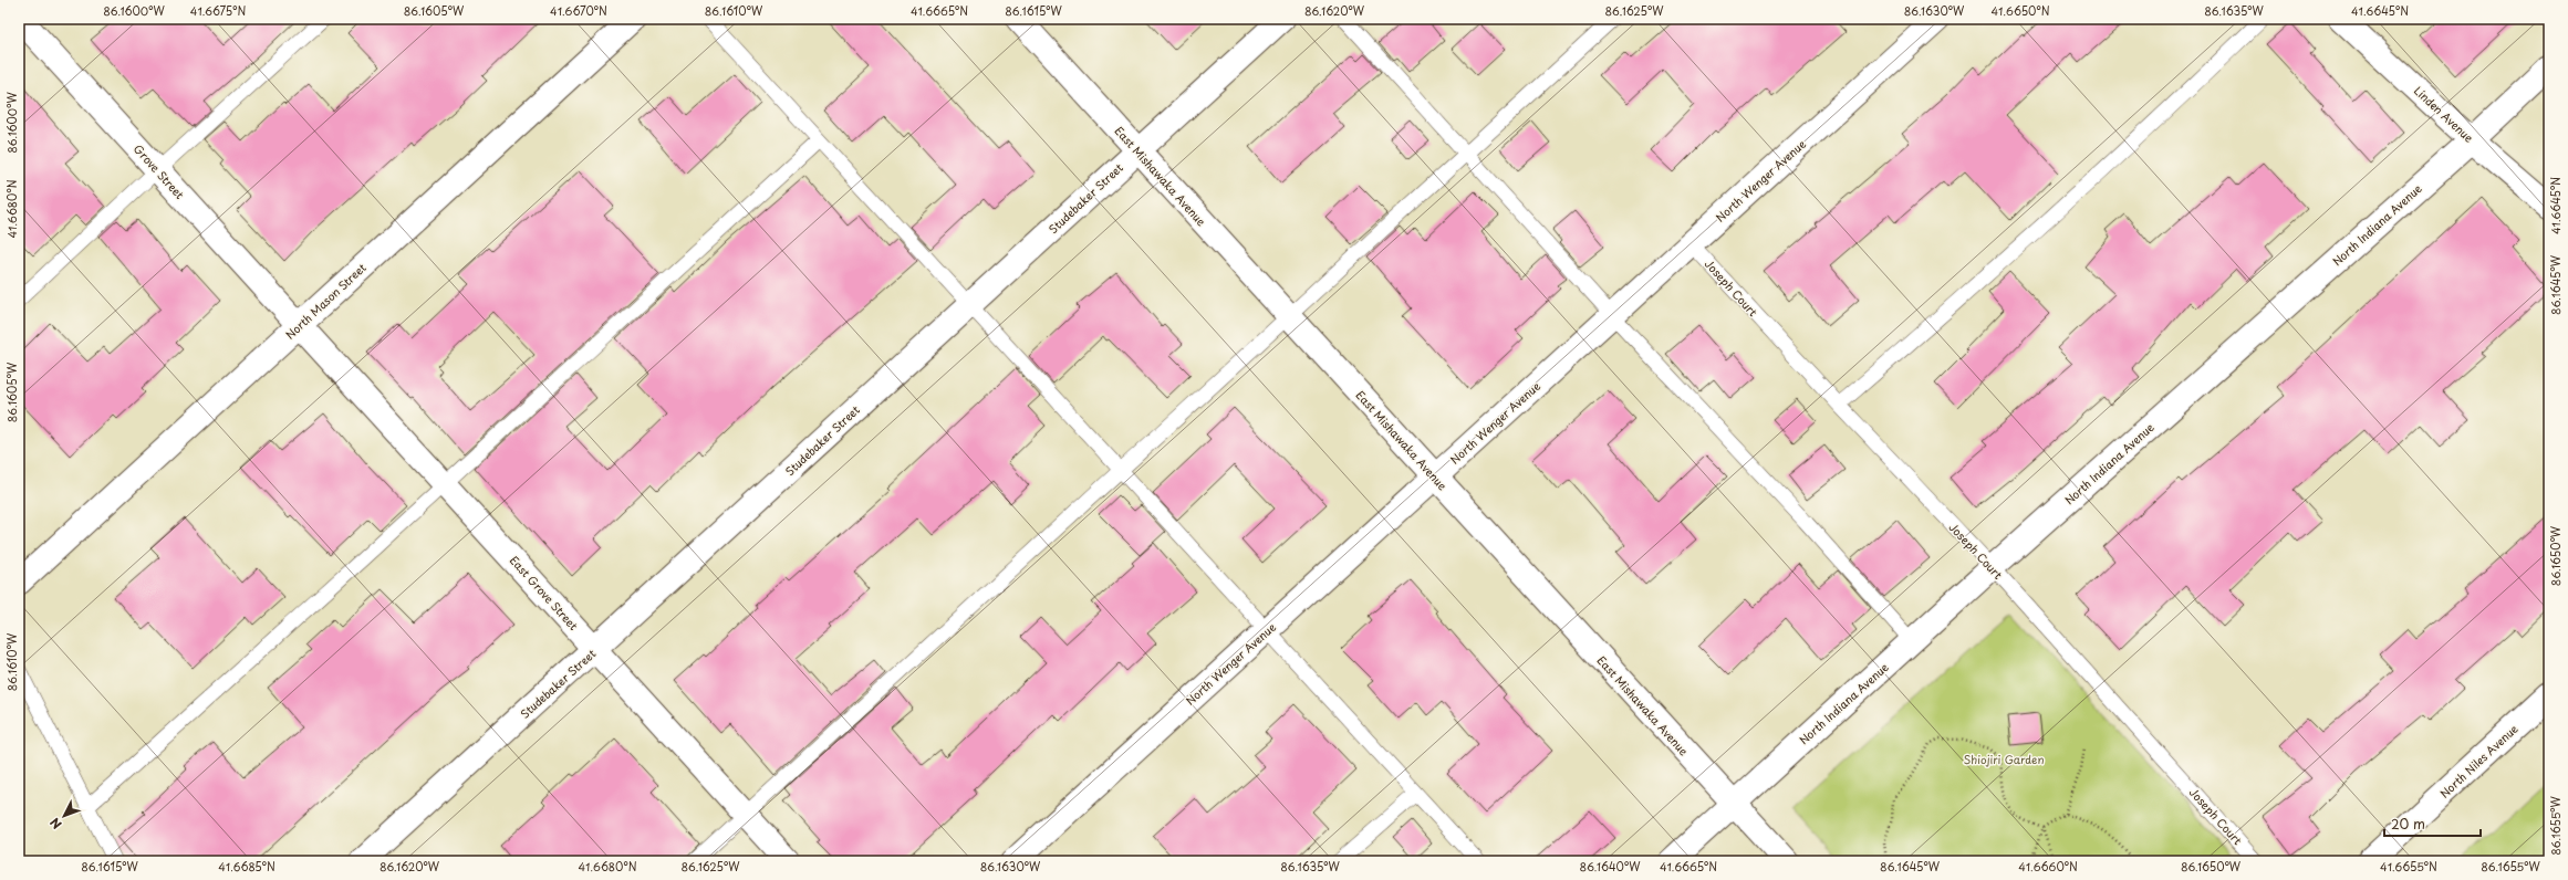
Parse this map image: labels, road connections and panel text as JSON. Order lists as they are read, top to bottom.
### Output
{
  "streets": {
    "street": [
      "Linden Avenue",
      "Grove Street",
      "East Mishawaka Avenue",
      "North Wenger Avenue",
      "Studebaker Street",
      "North Indiana Avenue",
      "North Mason Street",
      "East Grove Street",
      "North Niles Avenue"
    ],
    "lane": ["Joseph Court"]
  },
  "crossings": [
    ["Linden Avenue", "North Indiana Avenue"],
    ["Grove Street", "North Mason Street"],
    ["Grove Street", "East Grove Street"],
    ["East Mishawaka Avenue", "North Wenger Avenue"],
    ["East Mishawaka Avenue", "Studebaker Street"],
    ["East Mishawaka Avenue", "North Indiana Avenue"],
    ["North Wenger Avenue", "Joseph Court"],
    ["Studebaker Street", "East Grove Street"],
    ["North Indiana Avenue", "Joseph Court"],
    ["North Mason Street", "East Grove Street"]
  ],
  "parks": ["Shiojiri Garden"],
  "scale_bar": "20 m",
  "north": "bottom left",
  "coordinates": [
    "86.1600°W",
    "41.6675°N",
    "86.1605°W",
    "41.6670°N",
    "86.1610°W",
    "41.6665°N",
    "86.1615°W",
    "86.1620°W",
    "86.1625°W",
    "86.1630°W",
    "41.6650°N",
    "86.1635°W",
    "41.6645°N",
    "41.6680°N",
    "86.1645°W",
    "86.1650°W",
    "86.1655°W",
    "41.6685°N",
    "86.1640°W",
    "41.6660°N",
    "41.6655°N"
  ]
}
